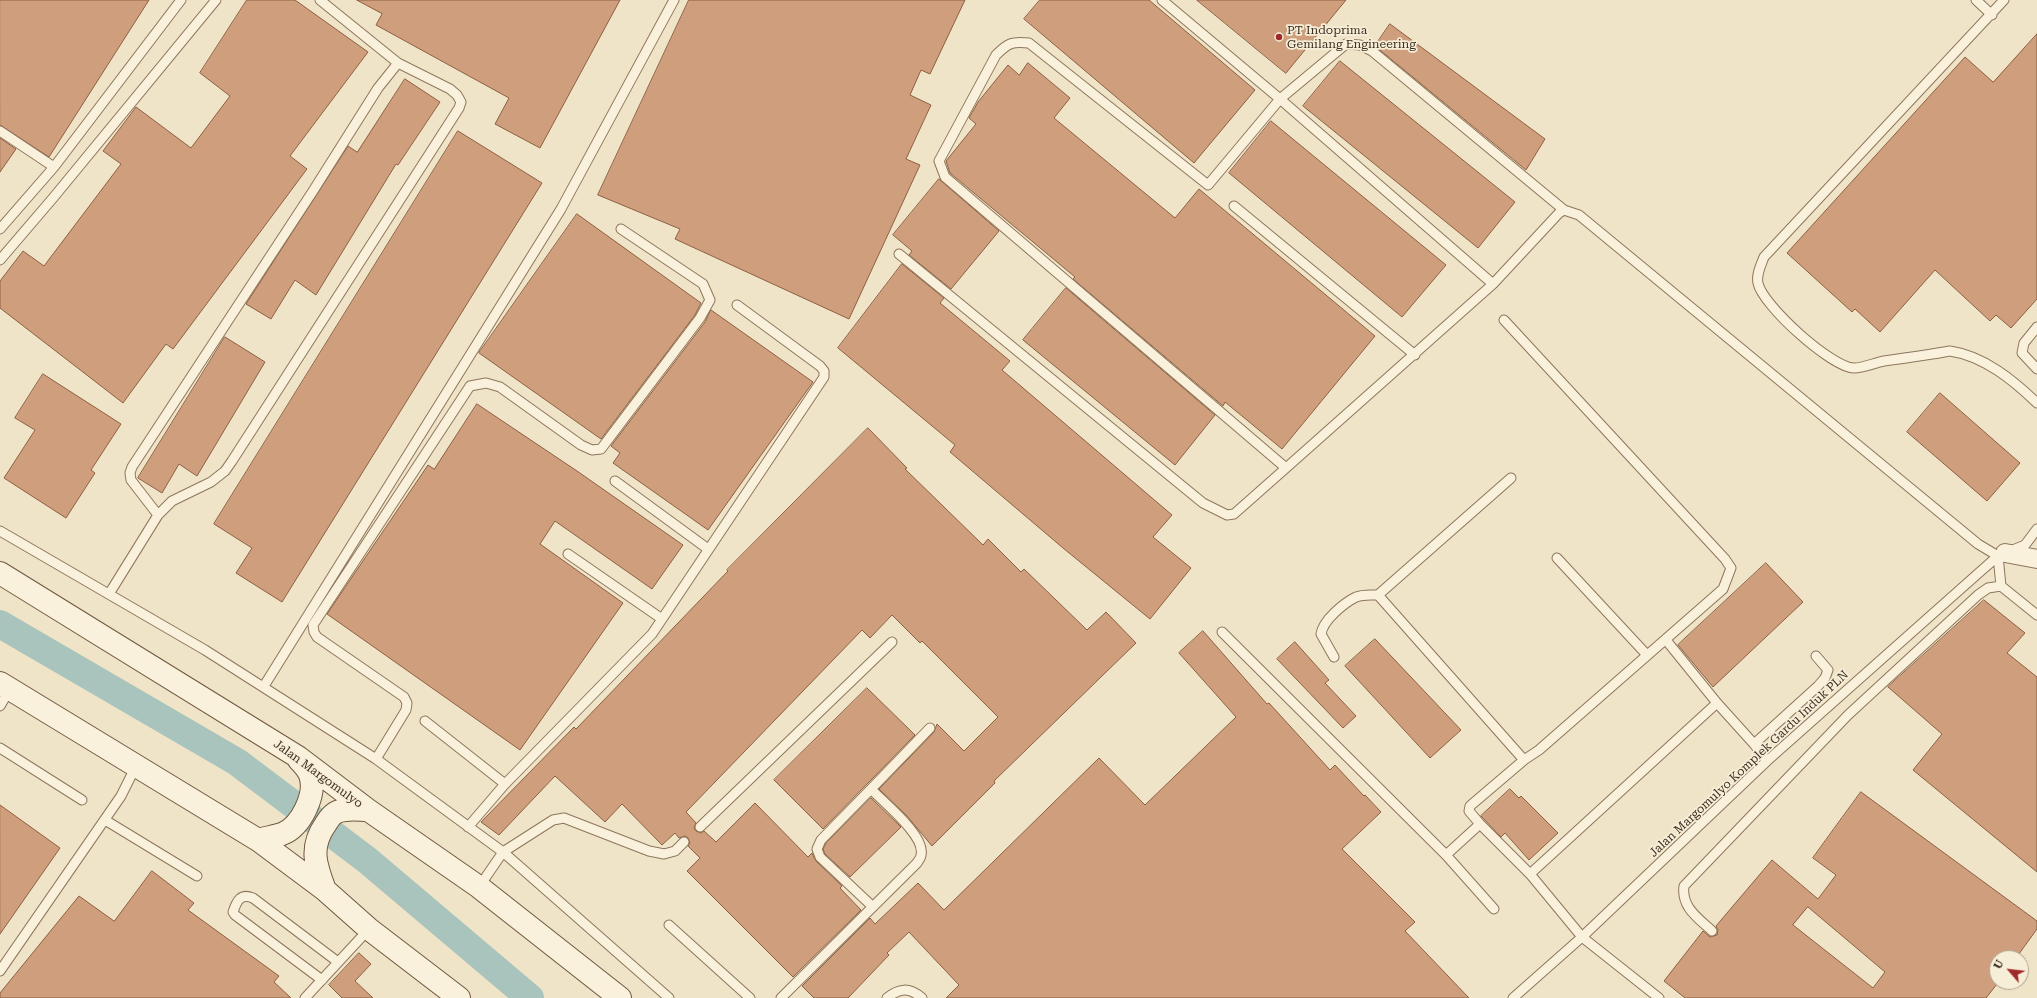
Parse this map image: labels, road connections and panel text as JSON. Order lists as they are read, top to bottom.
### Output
{
  "streets": {
    "main road": ["Jalan Margomulyo"],
    "lane": ["Jalan Margomulyo Komplek Gardu Induk PLN"]
  },
  "places": ["PT Indoprima Gemilang Engineering"],
  "north": "top left"
}
